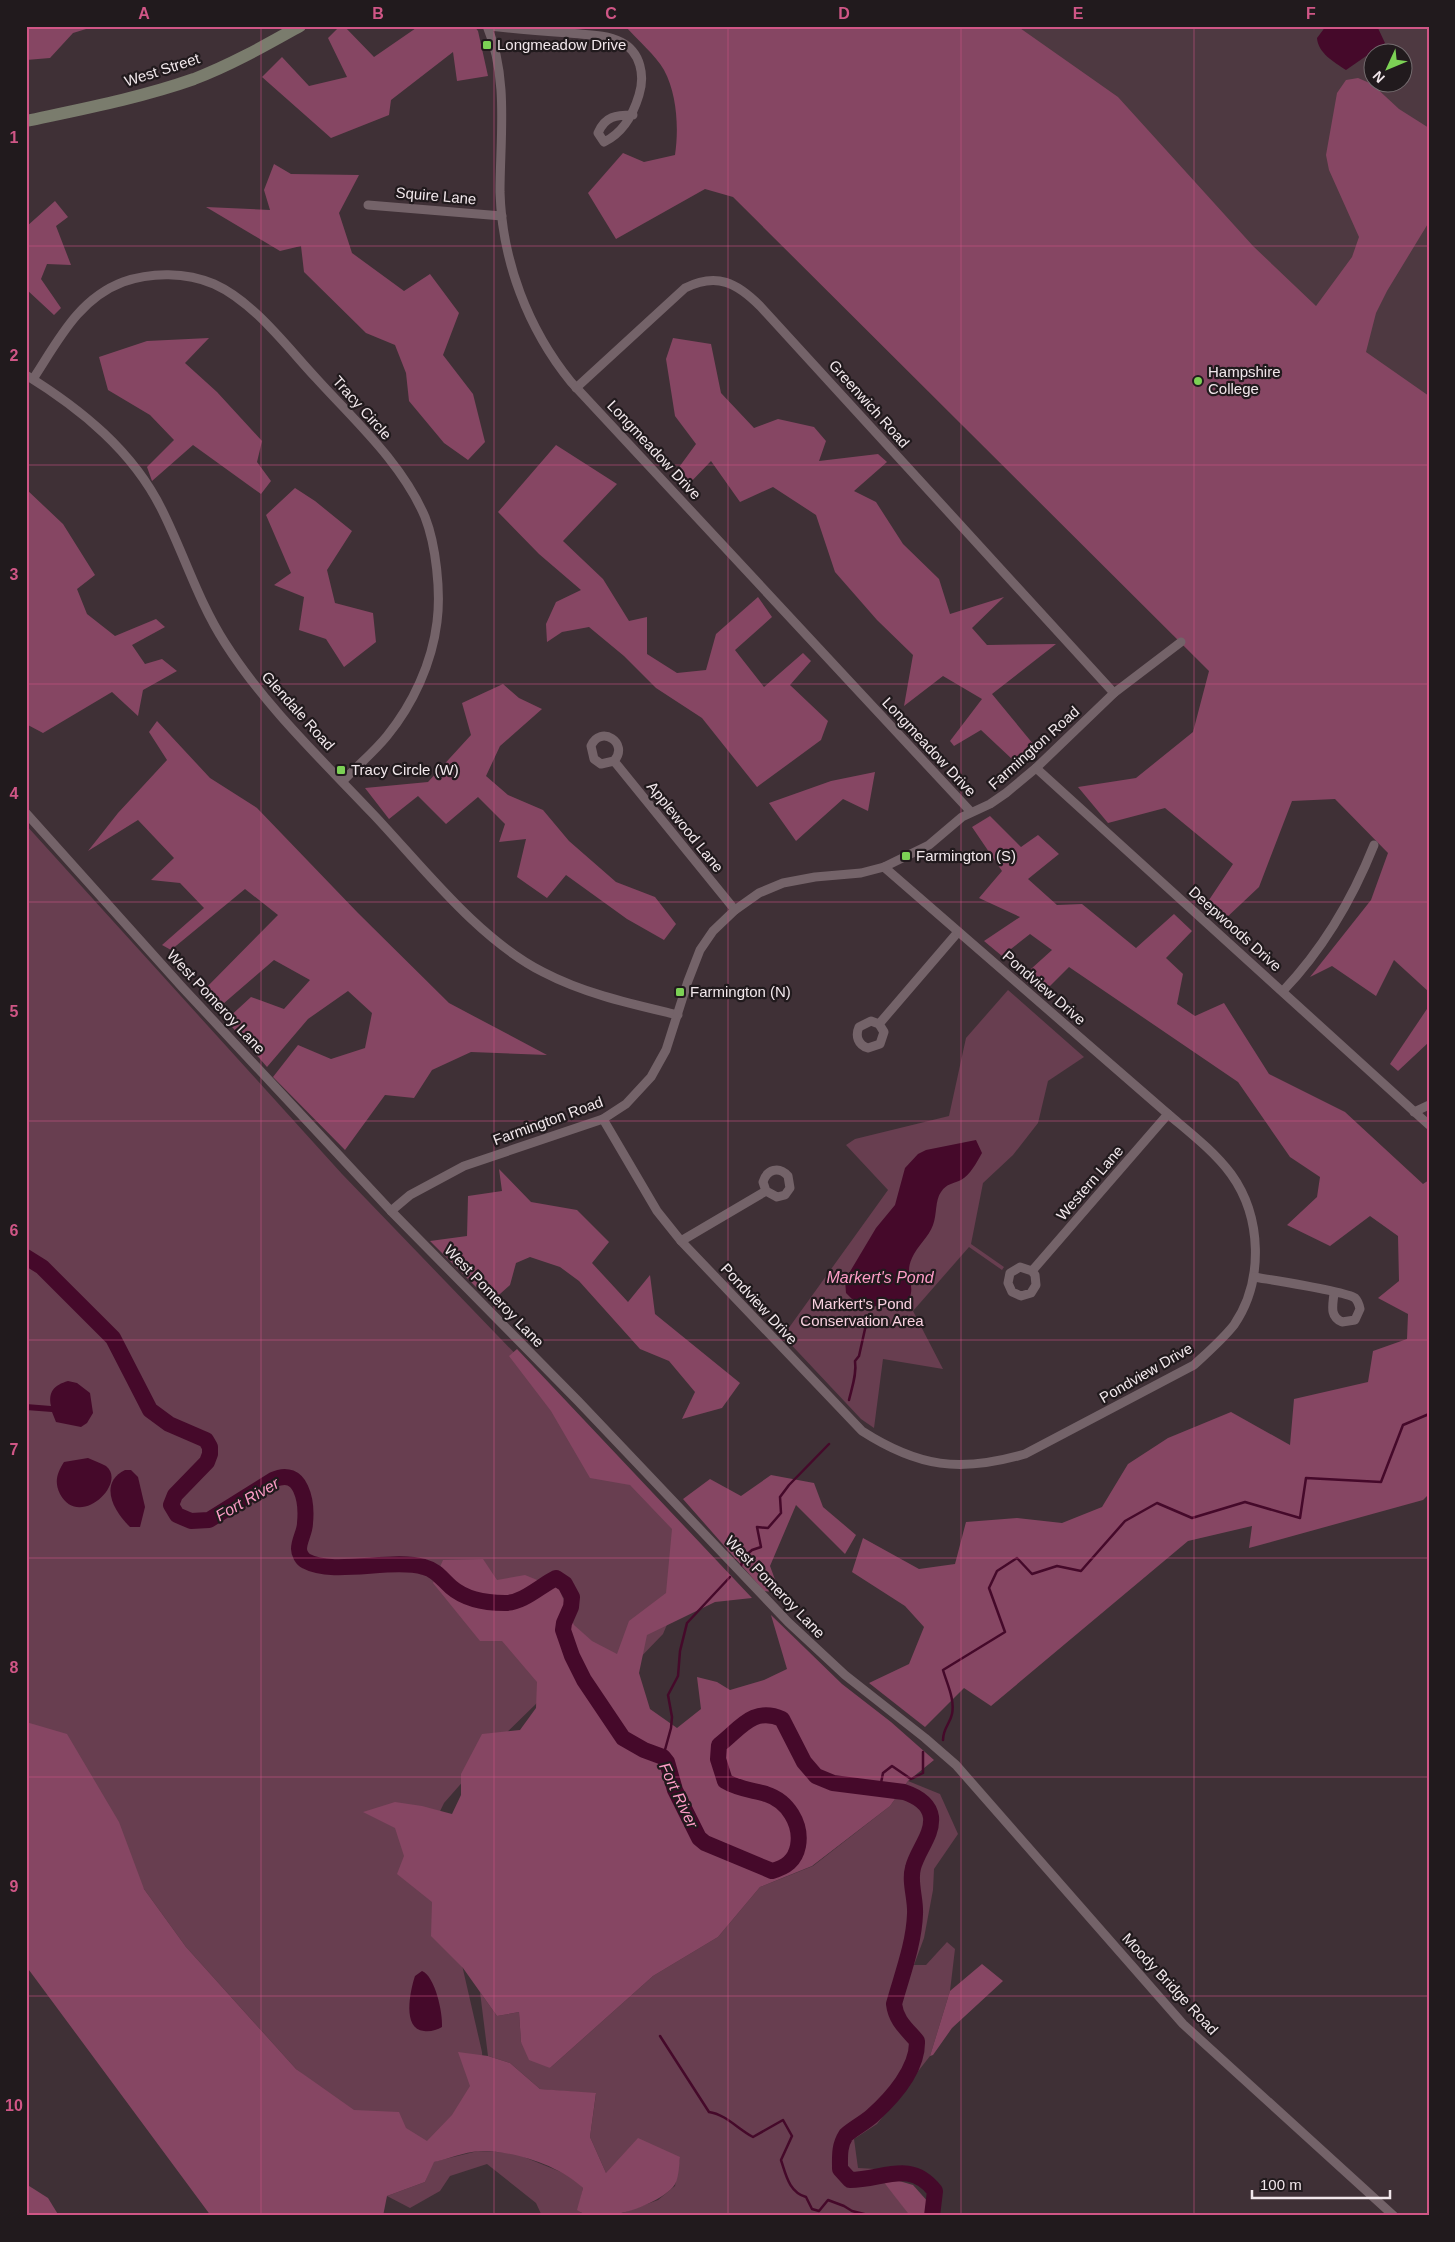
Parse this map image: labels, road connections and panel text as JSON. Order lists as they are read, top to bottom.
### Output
{
  "streets": {
    "main road": ["West Street"],
    "street": [
      "Squire Lane",
      "Greenwich Road",
      "Tracy Circle",
      "Longmeadow Drive",
      "Glendale Road",
      "Farmington Road",
      "Applewood Lane",
      "Deepwoods Drive",
      "Pondview Drive",
      "West Pomeroy Lane",
      "Western Lane",
      "Moody Bridge Road"
    ]
  },
  "crossings": [
    ["Squire Lane", "Longmeadow Drive"],
    ["Greenwich Road", "Longmeadow Drive"],
    ["Greenwich Road", "Farmington Road"],
    ["Tracy Circle", "Glendale Road"],
    ["Longmeadow Drive", "Farmington Road"],
    ["Glendale Road", "Farmington Road"],
    ["Farmington Road", "Applewood Lane"],
    ["Farmington Road", "Deepwoods Drive"],
    ["Farmington Road", "Pondview Drive"],
    ["Farmington Road", "West Pomeroy Lane"],
    ["Pondview Drive", "Western Lane"],
    ["West Pomeroy Lane", "Moody Bridge Road"]
  ],
  "water": ["Markert's Pond", "Fort River"],
  "parks": ["Markert's Pond Conservation Area"],
  "places": {
    "transit": [
      "Longmeadow Drive",
      "Tracy Circle (W)",
      "Farmington (S)",
      "Farmington (N)"
    ],
    "other": ["Hampshire College"]
  },
  "scale_bar": "100 m",
  "north": "bottom left",
  "grid": {
    "columns": [
      "A",
      "B",
      "C",
      "D",
      "E",
      "F"
    ],
    "rows": [
      "1",
      "2",
      "3",
      "4",
      "5",
      "6",
      "7",
      "8",
      "9",
      "10"
    ]
  }
}
